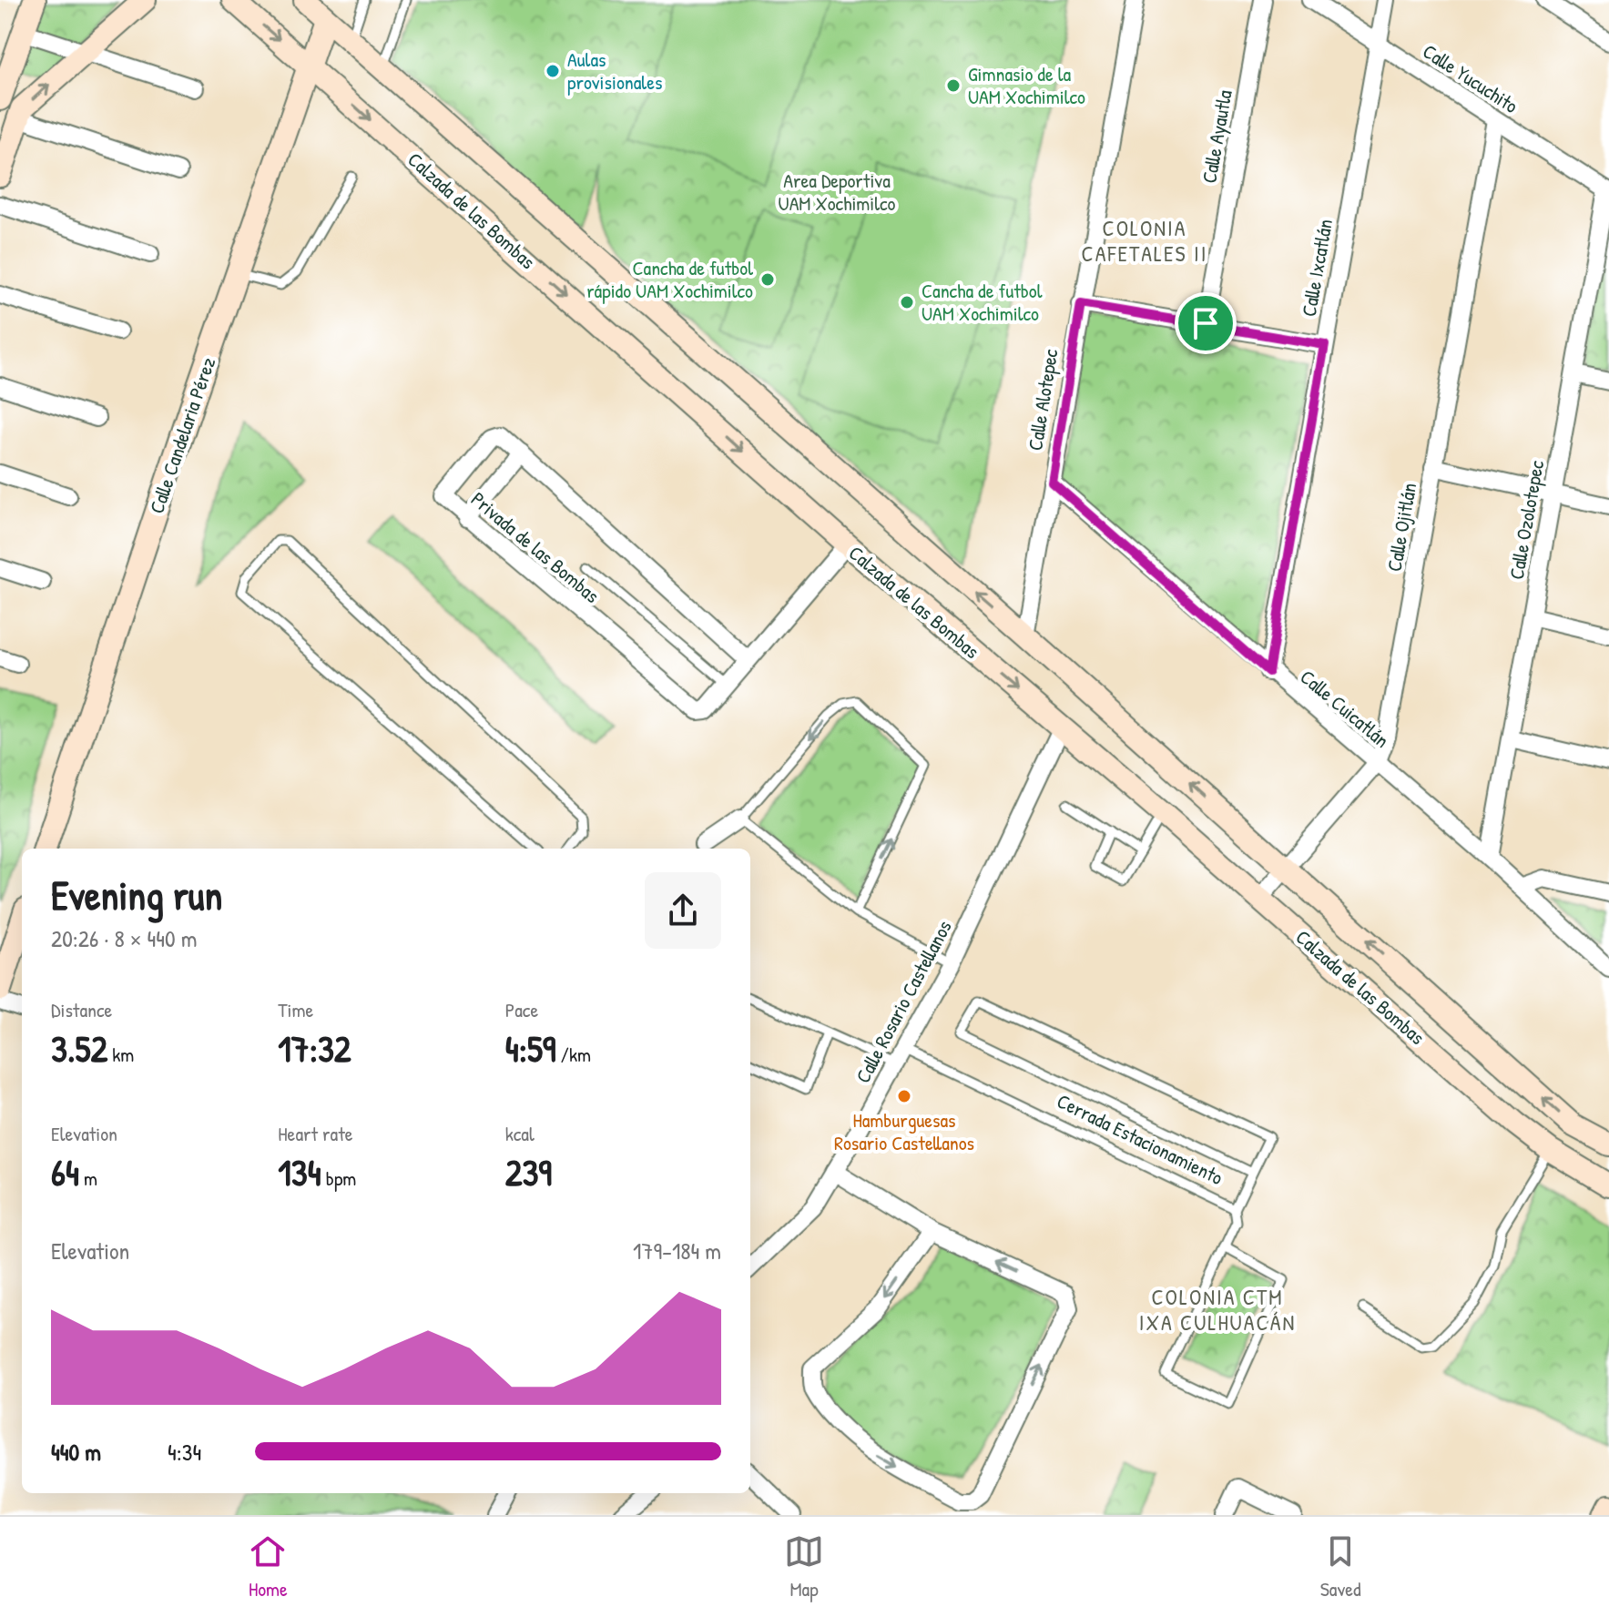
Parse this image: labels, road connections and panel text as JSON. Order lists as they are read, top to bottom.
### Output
{
  "streets": {
    "main road": ["Calzada de las Bombas", "Calle Candelaria Pérez"],
    "street": [
      "Calle Yucuchito",
      "Calle Ayautla",
      "Calle Ixcatlán",
      "Calle Alotepec",
      "Calle Ozolotepec",
      "Calle Ojitlán",
      "Privada de las Bombas",
      "Calle Cuicatlán",
      "Calle Rosario Castellanos"
    ],
    "lane": ["Cerrada Estacionamiento"]
  },
  "crossings": [
    ["Calle Yucuchito", "Calle Ixcatlán"],
    ["Calle Yucuchito", "Calle Ozolotepec"],
    ["Calle Yucuchito", "Calle Ojitlán"],
    ["Calzada de las Bombas", "Calle Alotepec"],
    ["Calzada de las Bombas", "Calle Candelaria Pérez"],
    ["Calzada de las Bombas", "Calle Ojitlán"],
    ["Calzada de las Bombas", "Privada de las Bombas"],
    ["Calzada de las Bombas", "Calle Rosario Castellanos"],
    ["Calle Ixcatlán", "Calle Cuicatlán"],
    ["Calle Alotepec", "Calle Cuicatlán"],
    ["Calle Ozolotepec", "Calle Cuicatlán"],
    ["Calle Ojitlán", "Calle Cuicatlán"],
    ["Calle Rosario Castellanos", "Cerrada Estacionamiento"]
  ],
  "districts": ["COLONIA CAFETALES II", "COLONIA CTM IXA CULHUACÁN"],
  "parks": ["Area Deportiva UAM Xochimilco"],
  "places": [
    "Aulas provisionales",
    "Gimnasio de la UAM Xochimilco",
    "Cancha de futbol rápido UAM Xochimilco",
    "Cancha de futbol UAM Xochimilco",
    "Hamburguesas Rosario Castellanos"
  ],
  "page": {
    "heading": ["Evening run", "20:26 · 8 × 440 m"],
    "stats": [
      ["Distance", "3.52 km"],
      ["Time", "17:32"],
      ["Pace", "4:59 /km"],
      ["Elevation", "64 m"],
      ["Heart rate", "134 bpm"],
      ["kcal", "239"]
    ],
    "chart": ["Elevation", "179–184 m"],
    "list": [
      {
        "name": "440 m",
        "note": "4:34"
      }
    ],
    "tabs": ["Home", "Map", "Saved"]
  }
}
